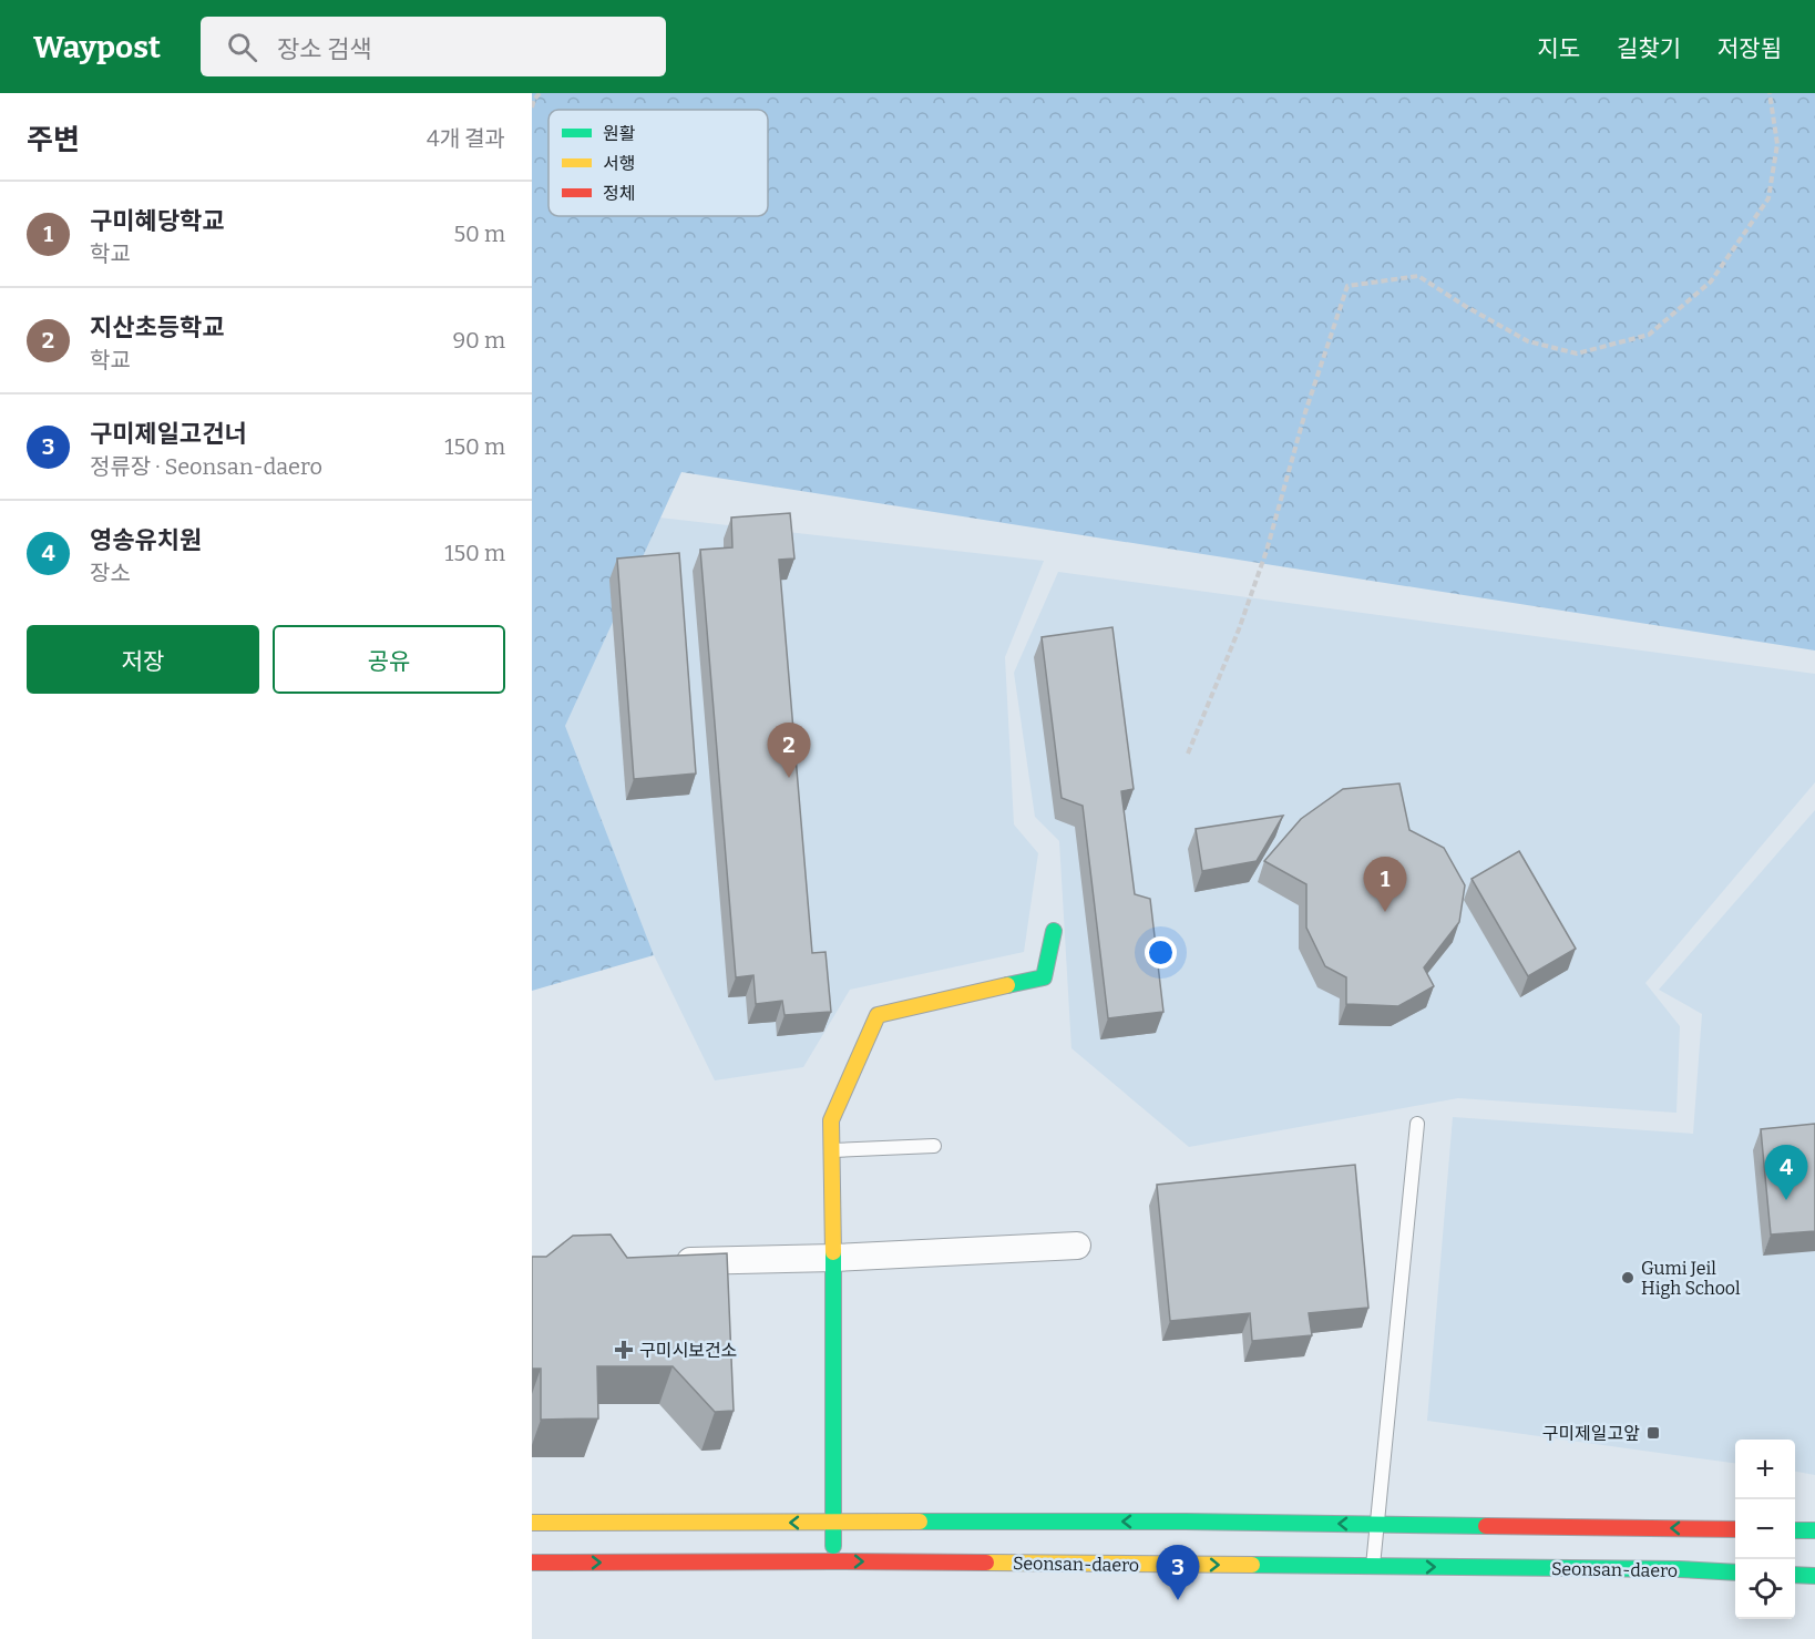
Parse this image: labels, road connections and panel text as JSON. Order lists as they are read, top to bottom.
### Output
{
  "streets": {
    "main road": ["Seonsan-daero"]
  },
  "places": {
    "other": ["Gumi Jeil High School"],
    "health": ["구미시보건소"],
    "transit": ["구미제일고앞"]
  },
  "legend": ["원활", "서행", "정체"],
  "page": {
    "header": "Waypost",
    "search": "장소 검색",
    "nav": ["지도", "길찾기", "저장됨"],
    "heading": ["주변", "4개 결과"],
    "list": [
      {
        "mark": "1",
        "name": "구미혜당학교",
        "note": "학교",
        "value": "50 m"
      },
      {
        "mark": "2",
        "name": "지산초등학교",
        "note": "학교",
        "value": "90 m"
      },
      {
        "mark": "3",
        "name": "구미제일고건너",
        "note": "정류장 · Seonsan-daero",
        "value": "150 m"
      },
      {
        "mark": "4",
        "name": "영송유치원",
        "note": "장소",
        "value": "150 m"
      }
    ],
    "buttons": ["저장", "공유"],
    "pins": [
      "2",
      "1",
      "4",
      "3"
    ],
    "map_buttons": ["+", "−"]
  }
}
